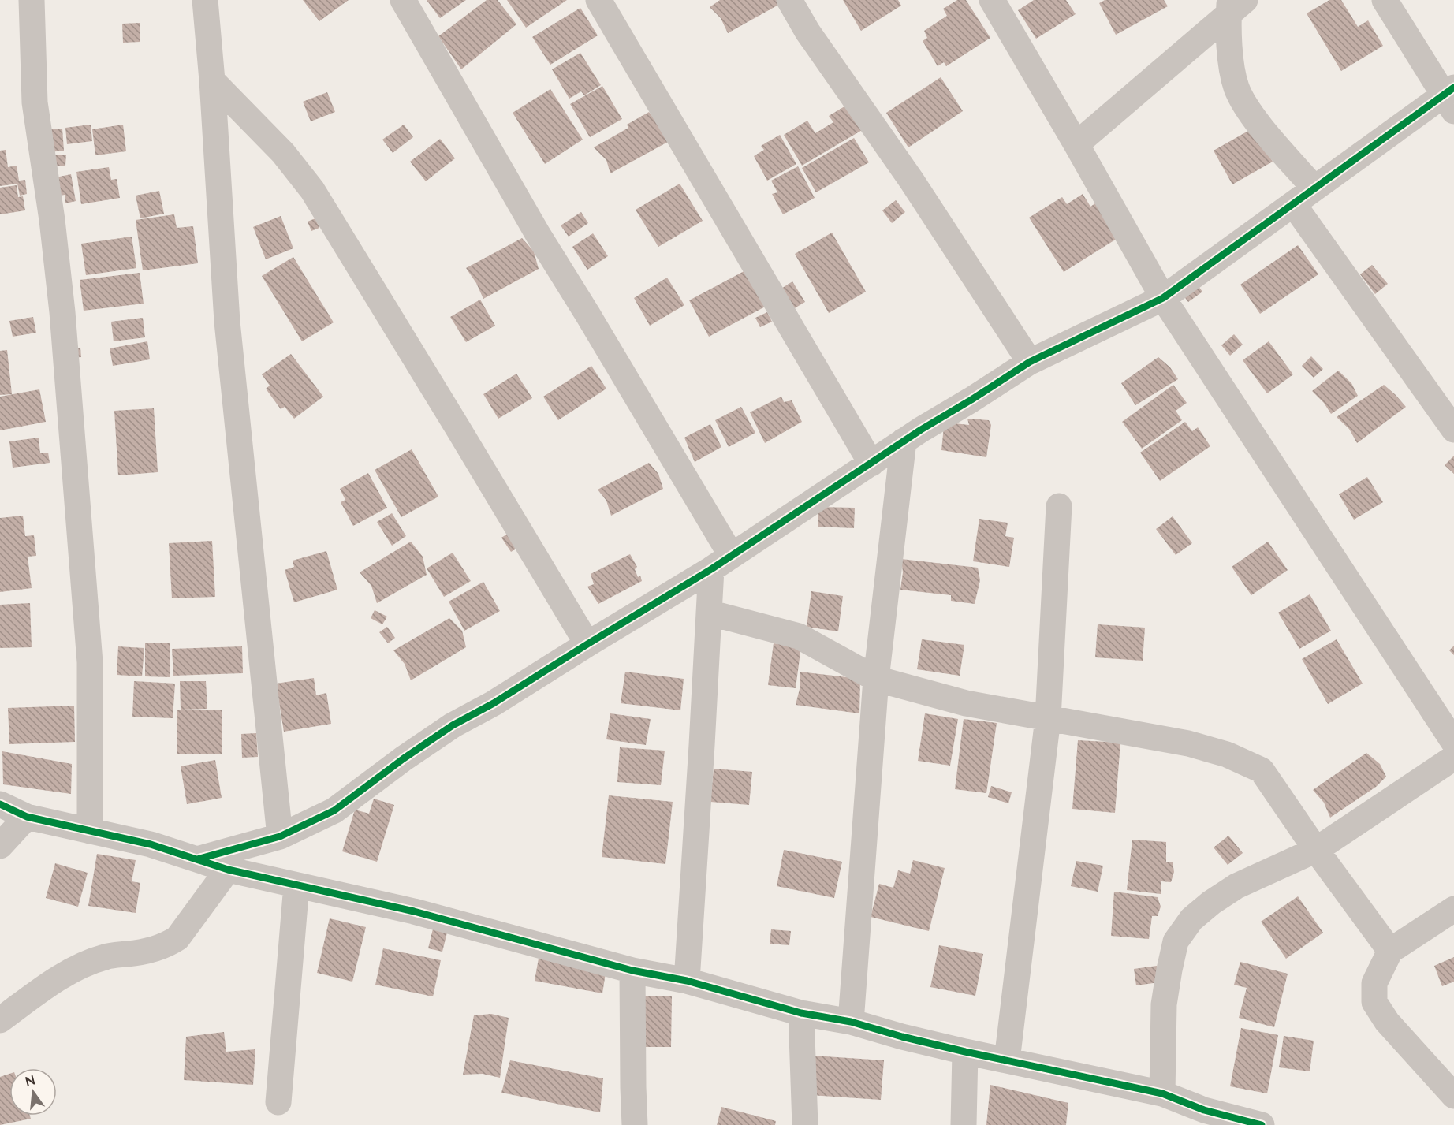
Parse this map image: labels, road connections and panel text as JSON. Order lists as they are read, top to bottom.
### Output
{
  "north": "top"
}
